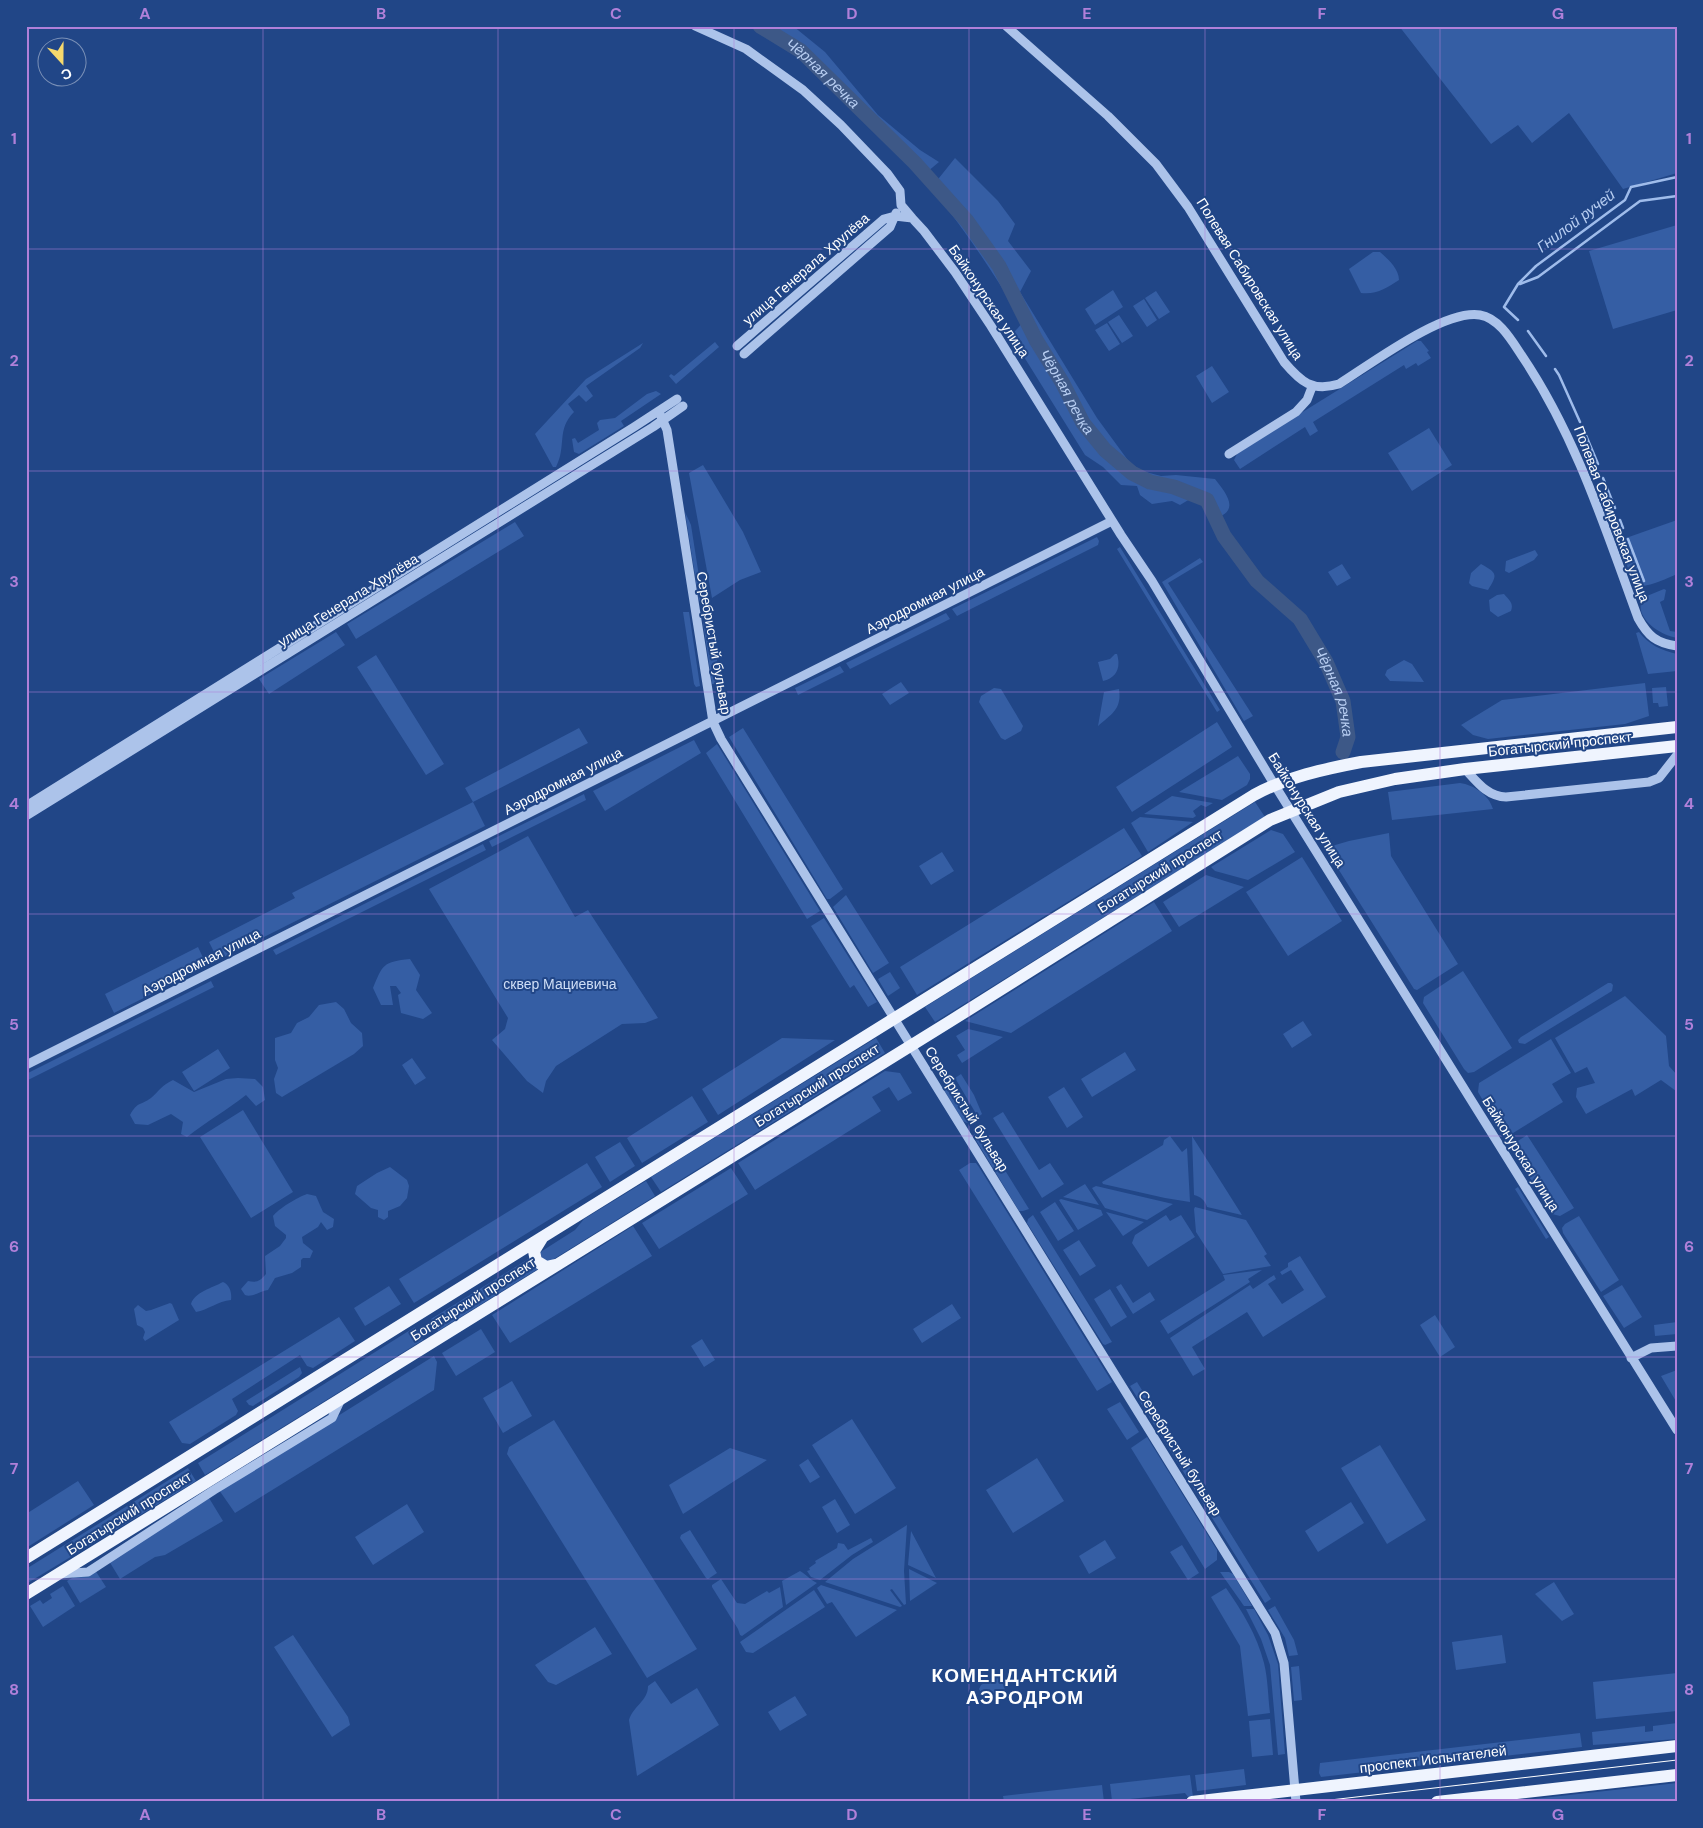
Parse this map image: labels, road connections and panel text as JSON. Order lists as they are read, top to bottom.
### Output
{
  "streets": {
    "main road": ["Богатырский проспект", "проспект Испытателей"],
    "street": [
      "улица Генерала Хрулёва",
      "Полевая Сабировская улица",
      "Байконурская улица",
      "Аэродромная улица",
      "Серебристый бульвар"
    ]
  },
  "crossings": [
    ["улица Генерала Хрулёва", "Серебристый бульвар"],
    ["Байконурская улица", "Аэродромная улица"],
    ["Байконурская улица", "Богатырский проспект"],
    ["Аэродромная улица", "Серебристый бульвар"],
    ["Серебристый бульвар", "Богатырский проспект"],
    ["Серебристый бульвар", "проспект Испытателей"]
  ],
  "districts": ["КОМЕНДАНТСКИЙ АЭРОДРОМ"],
  "water": ["Чёрная речка", "Гнилой ручей"],
  "parks": ["сквер Мациевича"],
  "north": "bottom",
  "grid": {
    "columns": [
      "A",
      "B",
      "C",
      "D",
      "E",
      "F",
      "G"
    ],
    "rows": [
      "1",
      "2",
      "3",
      "4",
      "5",
      "6",
      "7",
      "8"
    ]
  }
}
